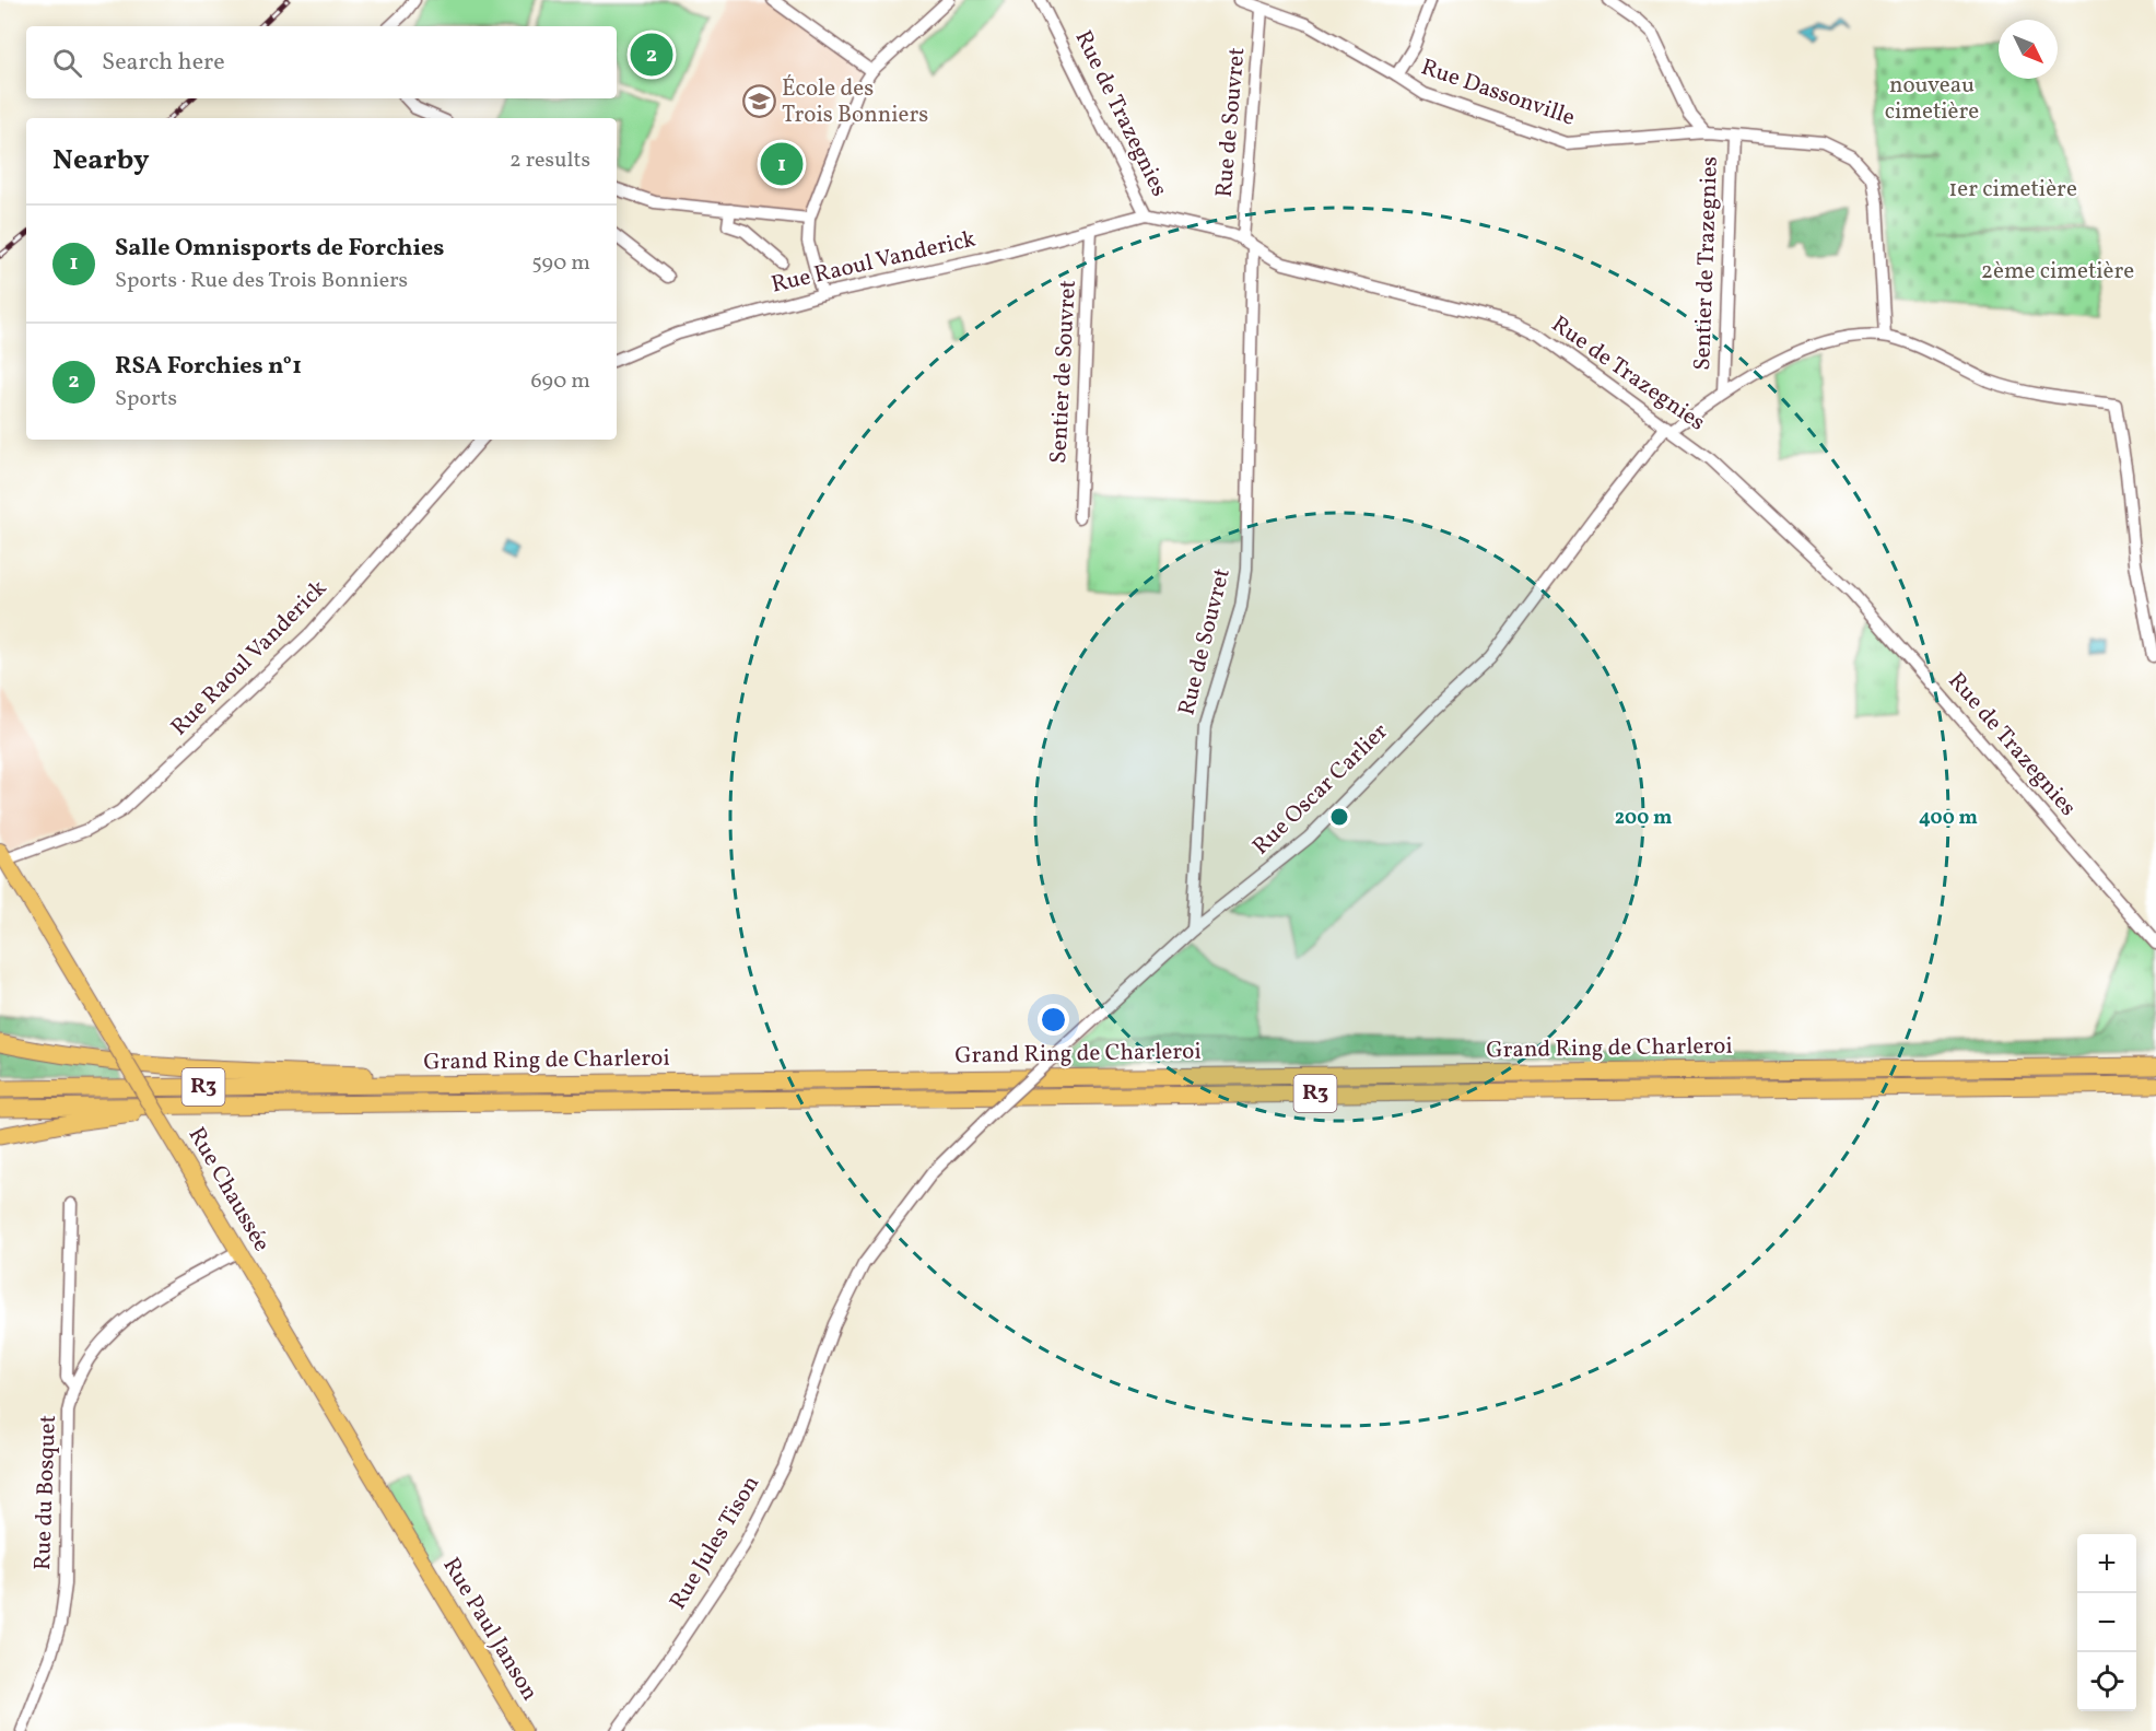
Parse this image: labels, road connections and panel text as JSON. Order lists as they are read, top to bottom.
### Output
{
  "streets": {
    "highway": ["Grand Ring de Charleroi", "R3"],
    "main road": ["Rue Chaussée", "Rue Paul Janson"],
    "street": [
      "Rue Dassonville",
      "Rue de Trazegnies",
      "Rue de Souvret",
      "Rue Raoul Vanderick",
      "Sentier de Trazegnies",
      "Sentier de Souvret",
      "Rue Oscar Carlier",
      "Rue du Bosquet",
      "Rue Jules Tison"
    ]
  },
  "crossings": [
    ["Rue Dassonville", "Rue de Souvret"],
    ["Rue Dassonville", "Sentier de Trazegnies"],
    ["Rue Dassonville", "Rue Oscar Carlier"],
    ["Rue de Trazegnies", "Rue de Souvret"],
    ["Rue de Trazegnies", "Rue Raoul Vanderick"],
    ["Rue de Trazegnies", "Rue Oscar Carlier"],
    ["Rue de Souvret", "Rue Oscar Carlier"],
    ["Rue Raoul Vanderick", "Sentier de Souvret"],
    ["Rue Raoul Vanderick", "Rue Chaussée"],
    ["Sentier de Trazegnies", "Rue Oscar Carlier"],
    ["Rue Oscar Carlier", "Rue Jules Tison"],
    ["Rue Chaussée", "Rue du Bosquet"],
    ["Rue Chaussée", "Rue Paul Janson"]
  ],
  "parks": ["nouveau cimetière", "1er cimetière", "2ème cimetière"],
  "places": {
    "school or university": ["École des Trois Bonniers"]
  },
  "north": "bottom right",
  "page": {
    "search": "Search here",
    "pins": ["2", "1"],
    "heading": ["Nearby", "2 results"],
    "list": [
      {
        "mark": "1",
        "name": "Salle Omnisports de Forchies",
        "note": "Sports · Rue des Trois Bonniers",
        "value": "590 m"
      },
      {
        "mark": "2",
        "name": "RSA Forchies n°1",
        "note": "Sports",
        "value": "690 m"
      }
    ],
    "map_buttons": ["+", "−"]
  },
  "rings": ["200 m", "400 m"]
}
